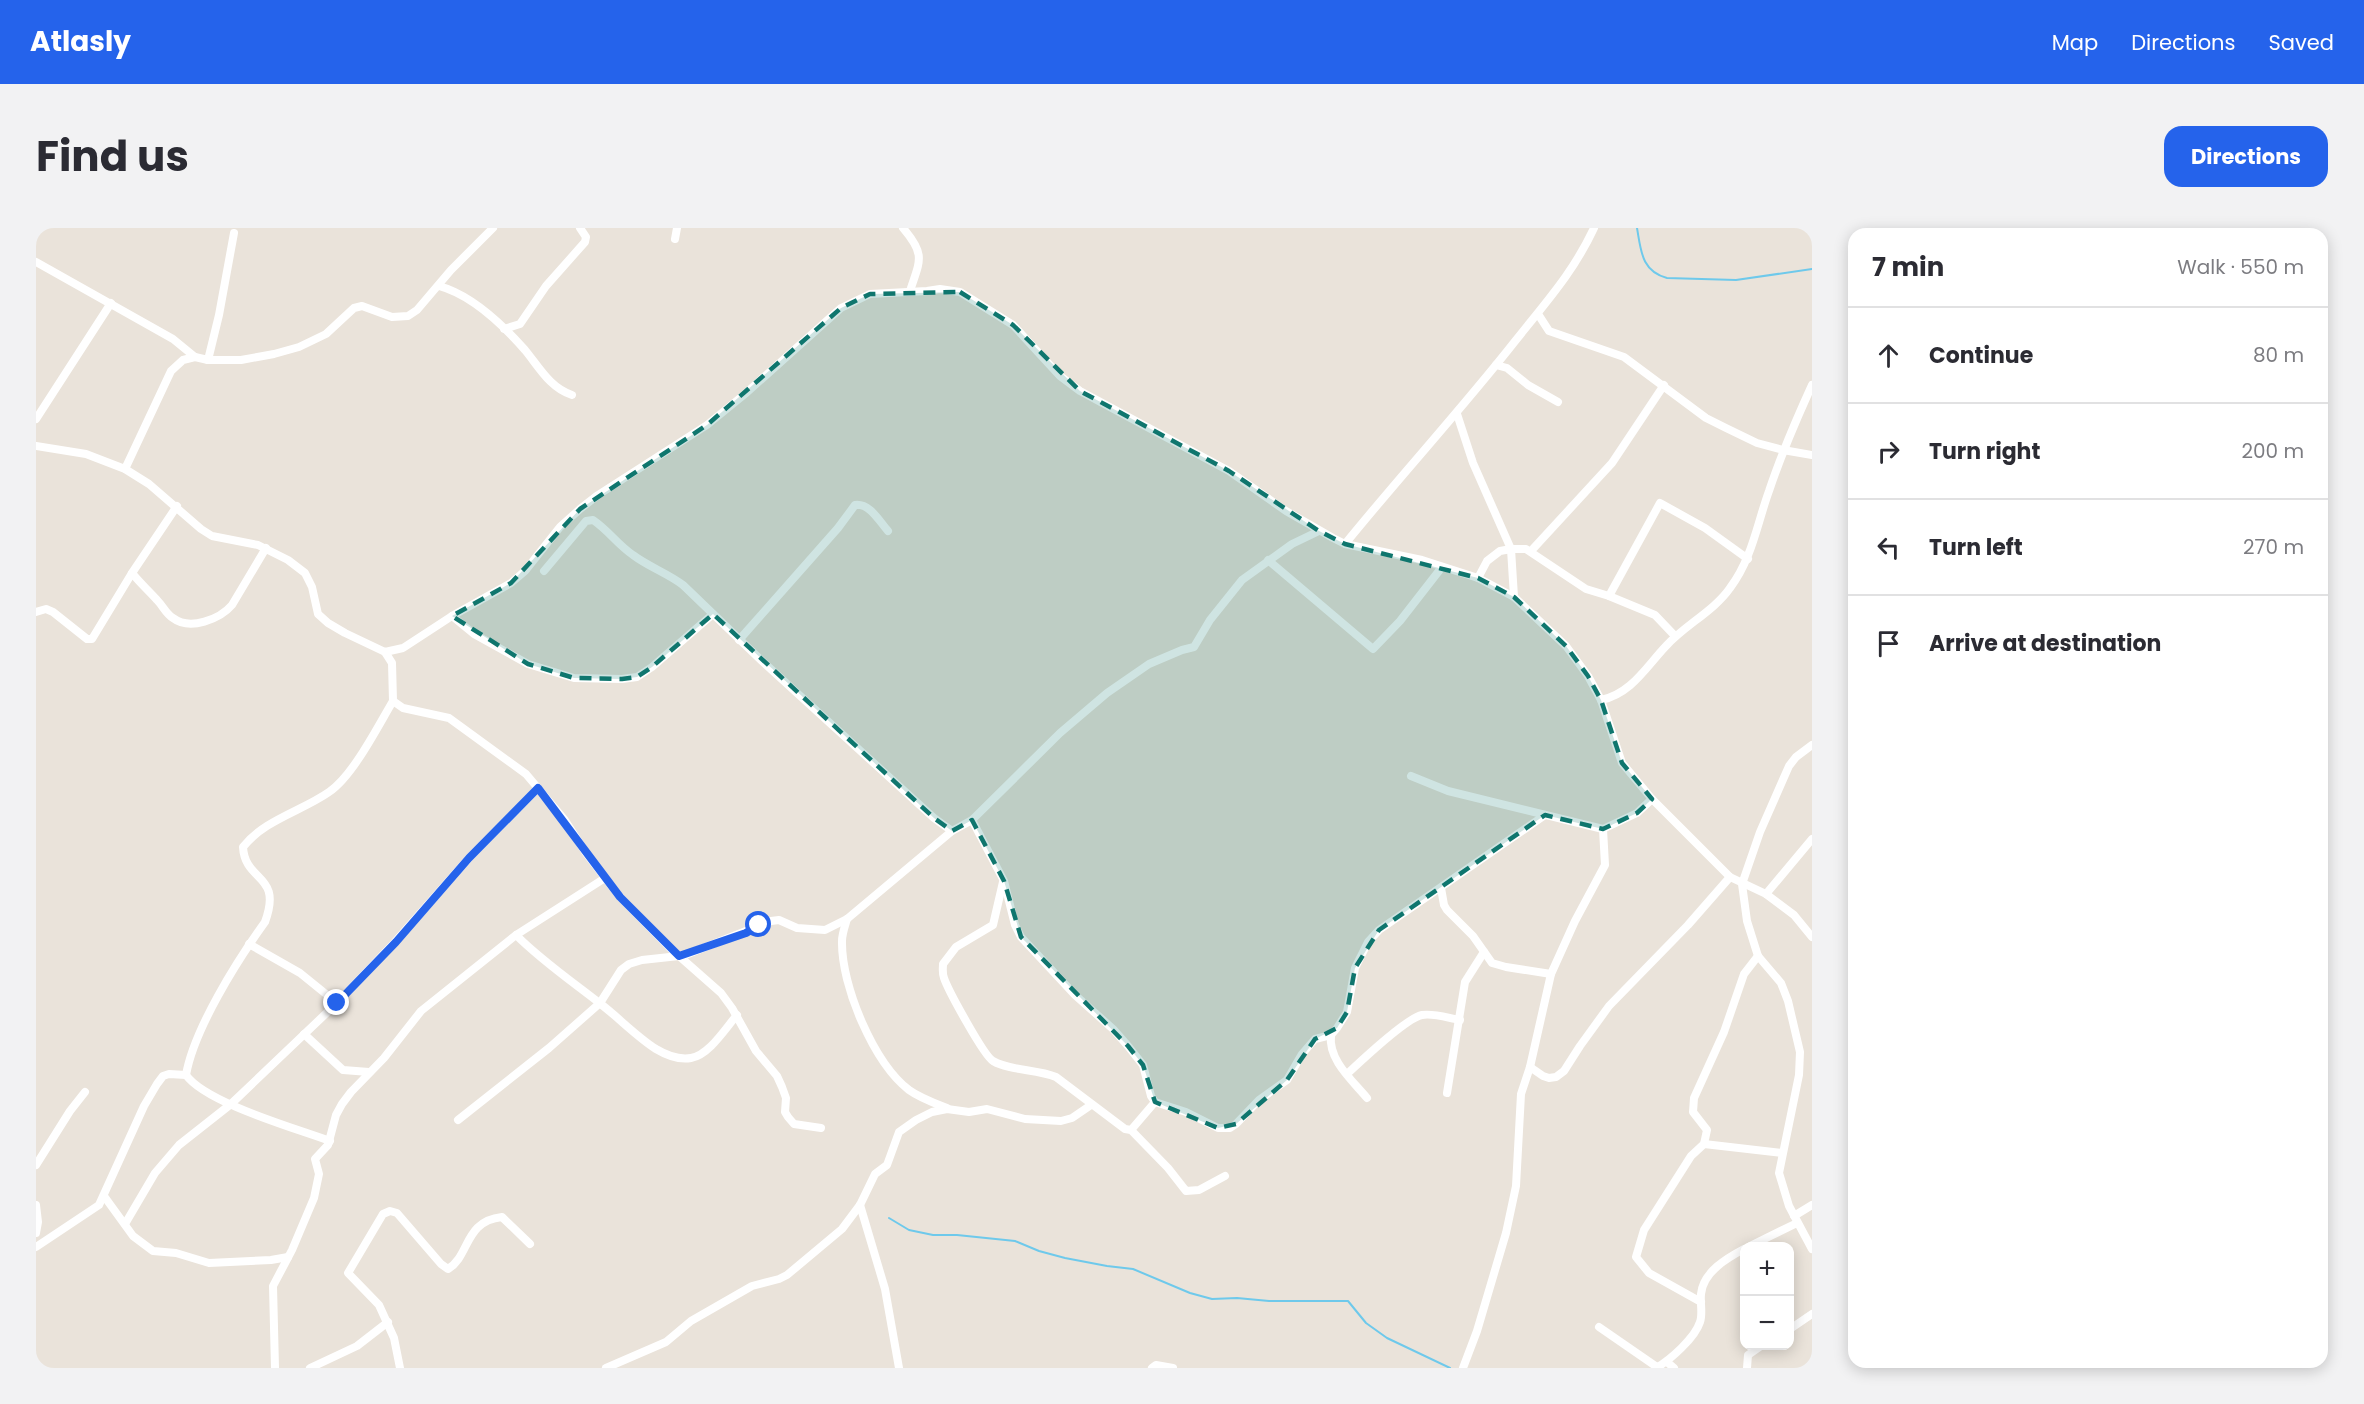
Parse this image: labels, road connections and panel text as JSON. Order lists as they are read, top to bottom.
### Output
{
  "page": {
    "header": "Atlasly",
    "nav": ["Map", "Directions", "Saved"],
    "title": "Find us",
    "buttons": "Directions",
    "heading": ["7 min", "Walk · 550 m"],
    "list": [
      ["Continue", "80 m"],
      ["Turn right", "200 m"],
      ["Turn left", "270 m"],
      "Arrive at destination"
    ],
    "map_buttons": ["+", "−"]
  }
}
